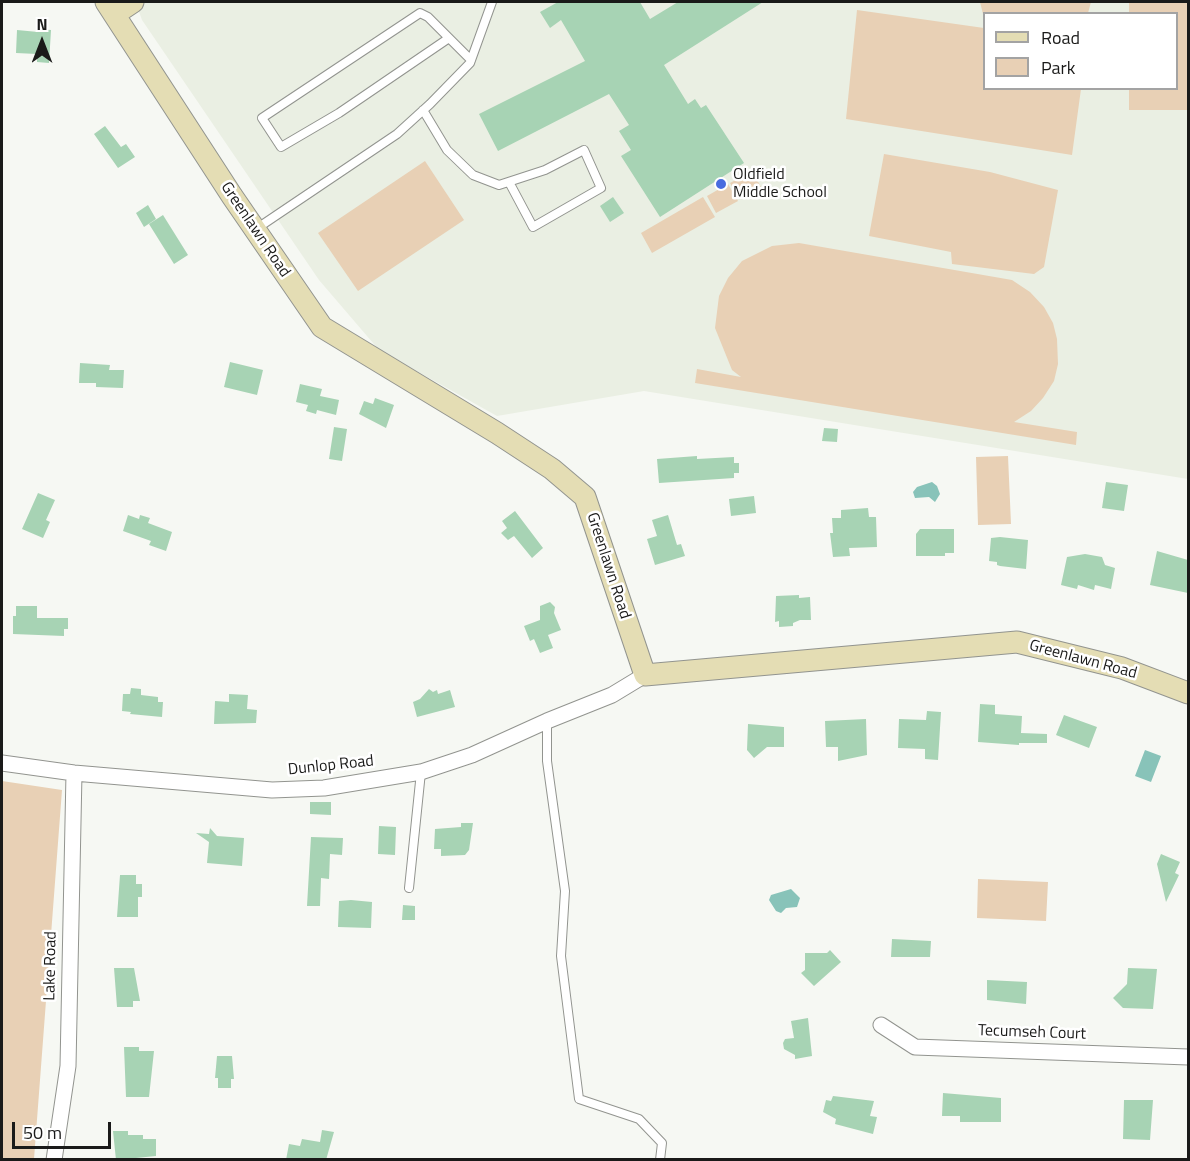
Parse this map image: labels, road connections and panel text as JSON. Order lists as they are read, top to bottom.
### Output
{
  "streets": {
    "main road": ["Greenlawn Road"],
    "street": ["Dunlop Road", "Lake Road", "Tecumseh Court"]
  },
  "crossings": [
    ["Greenlawn Road", "Dunlop Road"],
    ["Dunlop Road", "Lake Road"]
  ],
  "places": ["Oldfield Middle School"],
  "legend": ["Road", "Park"],
  "scale_bar": "50 m",
  "north": "top"
}
